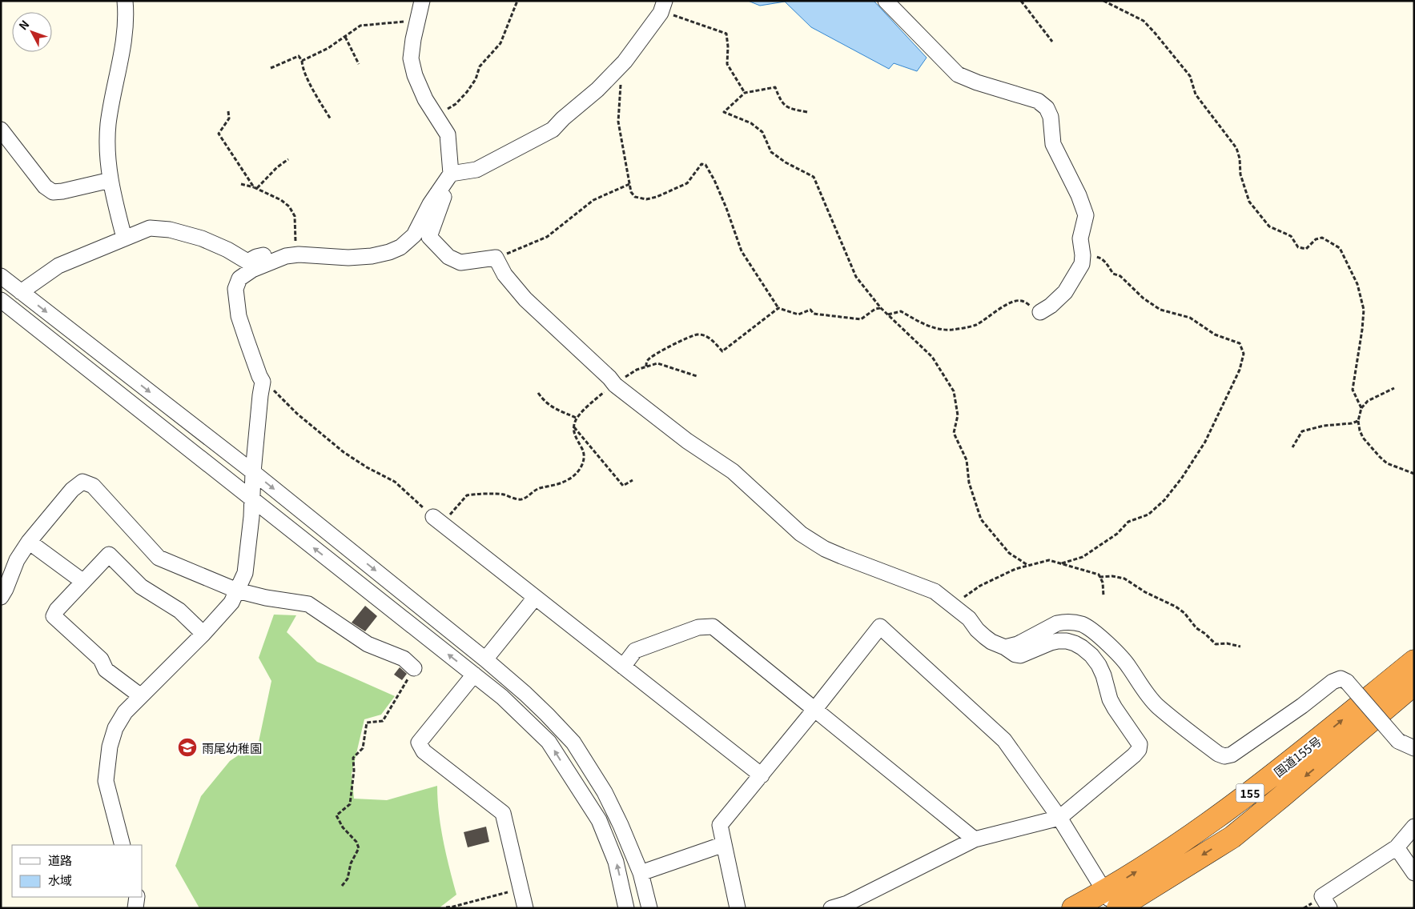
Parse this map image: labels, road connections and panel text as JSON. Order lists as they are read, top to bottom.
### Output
{
  "streets": {
    "highway": ["国道155号", "155"]
  },
  "places": {
    "school or university": ["雨尾幼稚園"]
  },
  "legend": ["道路", "水域"],
  "north": "top left"
}
